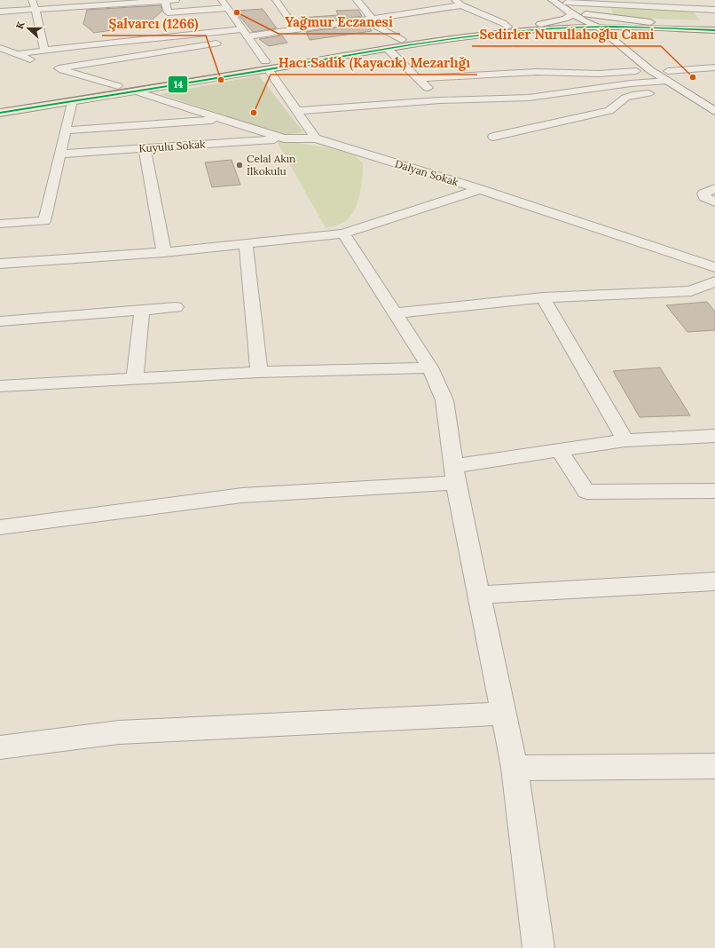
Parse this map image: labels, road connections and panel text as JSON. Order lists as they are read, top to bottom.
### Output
{
  "streets": {
    "street": ["Kuyulu Sokak", "Dalyan Sokak"]
  },
  "crossings": [
    ["Kuyulu Sokak", "Dalyan Sokak"]
  ],
  "places": [
    "Yağmur Eczanesi",
    "Sedirler Nurullahoğlu Cami",
    "Şalvarcı (1266)",
    "Hacı Sadık (Kayacık) Mezarlığı",
    "Celal Akın İlkokulu"
  ],
  "lines": ["transit line 14"],
  "north": "left"
}
